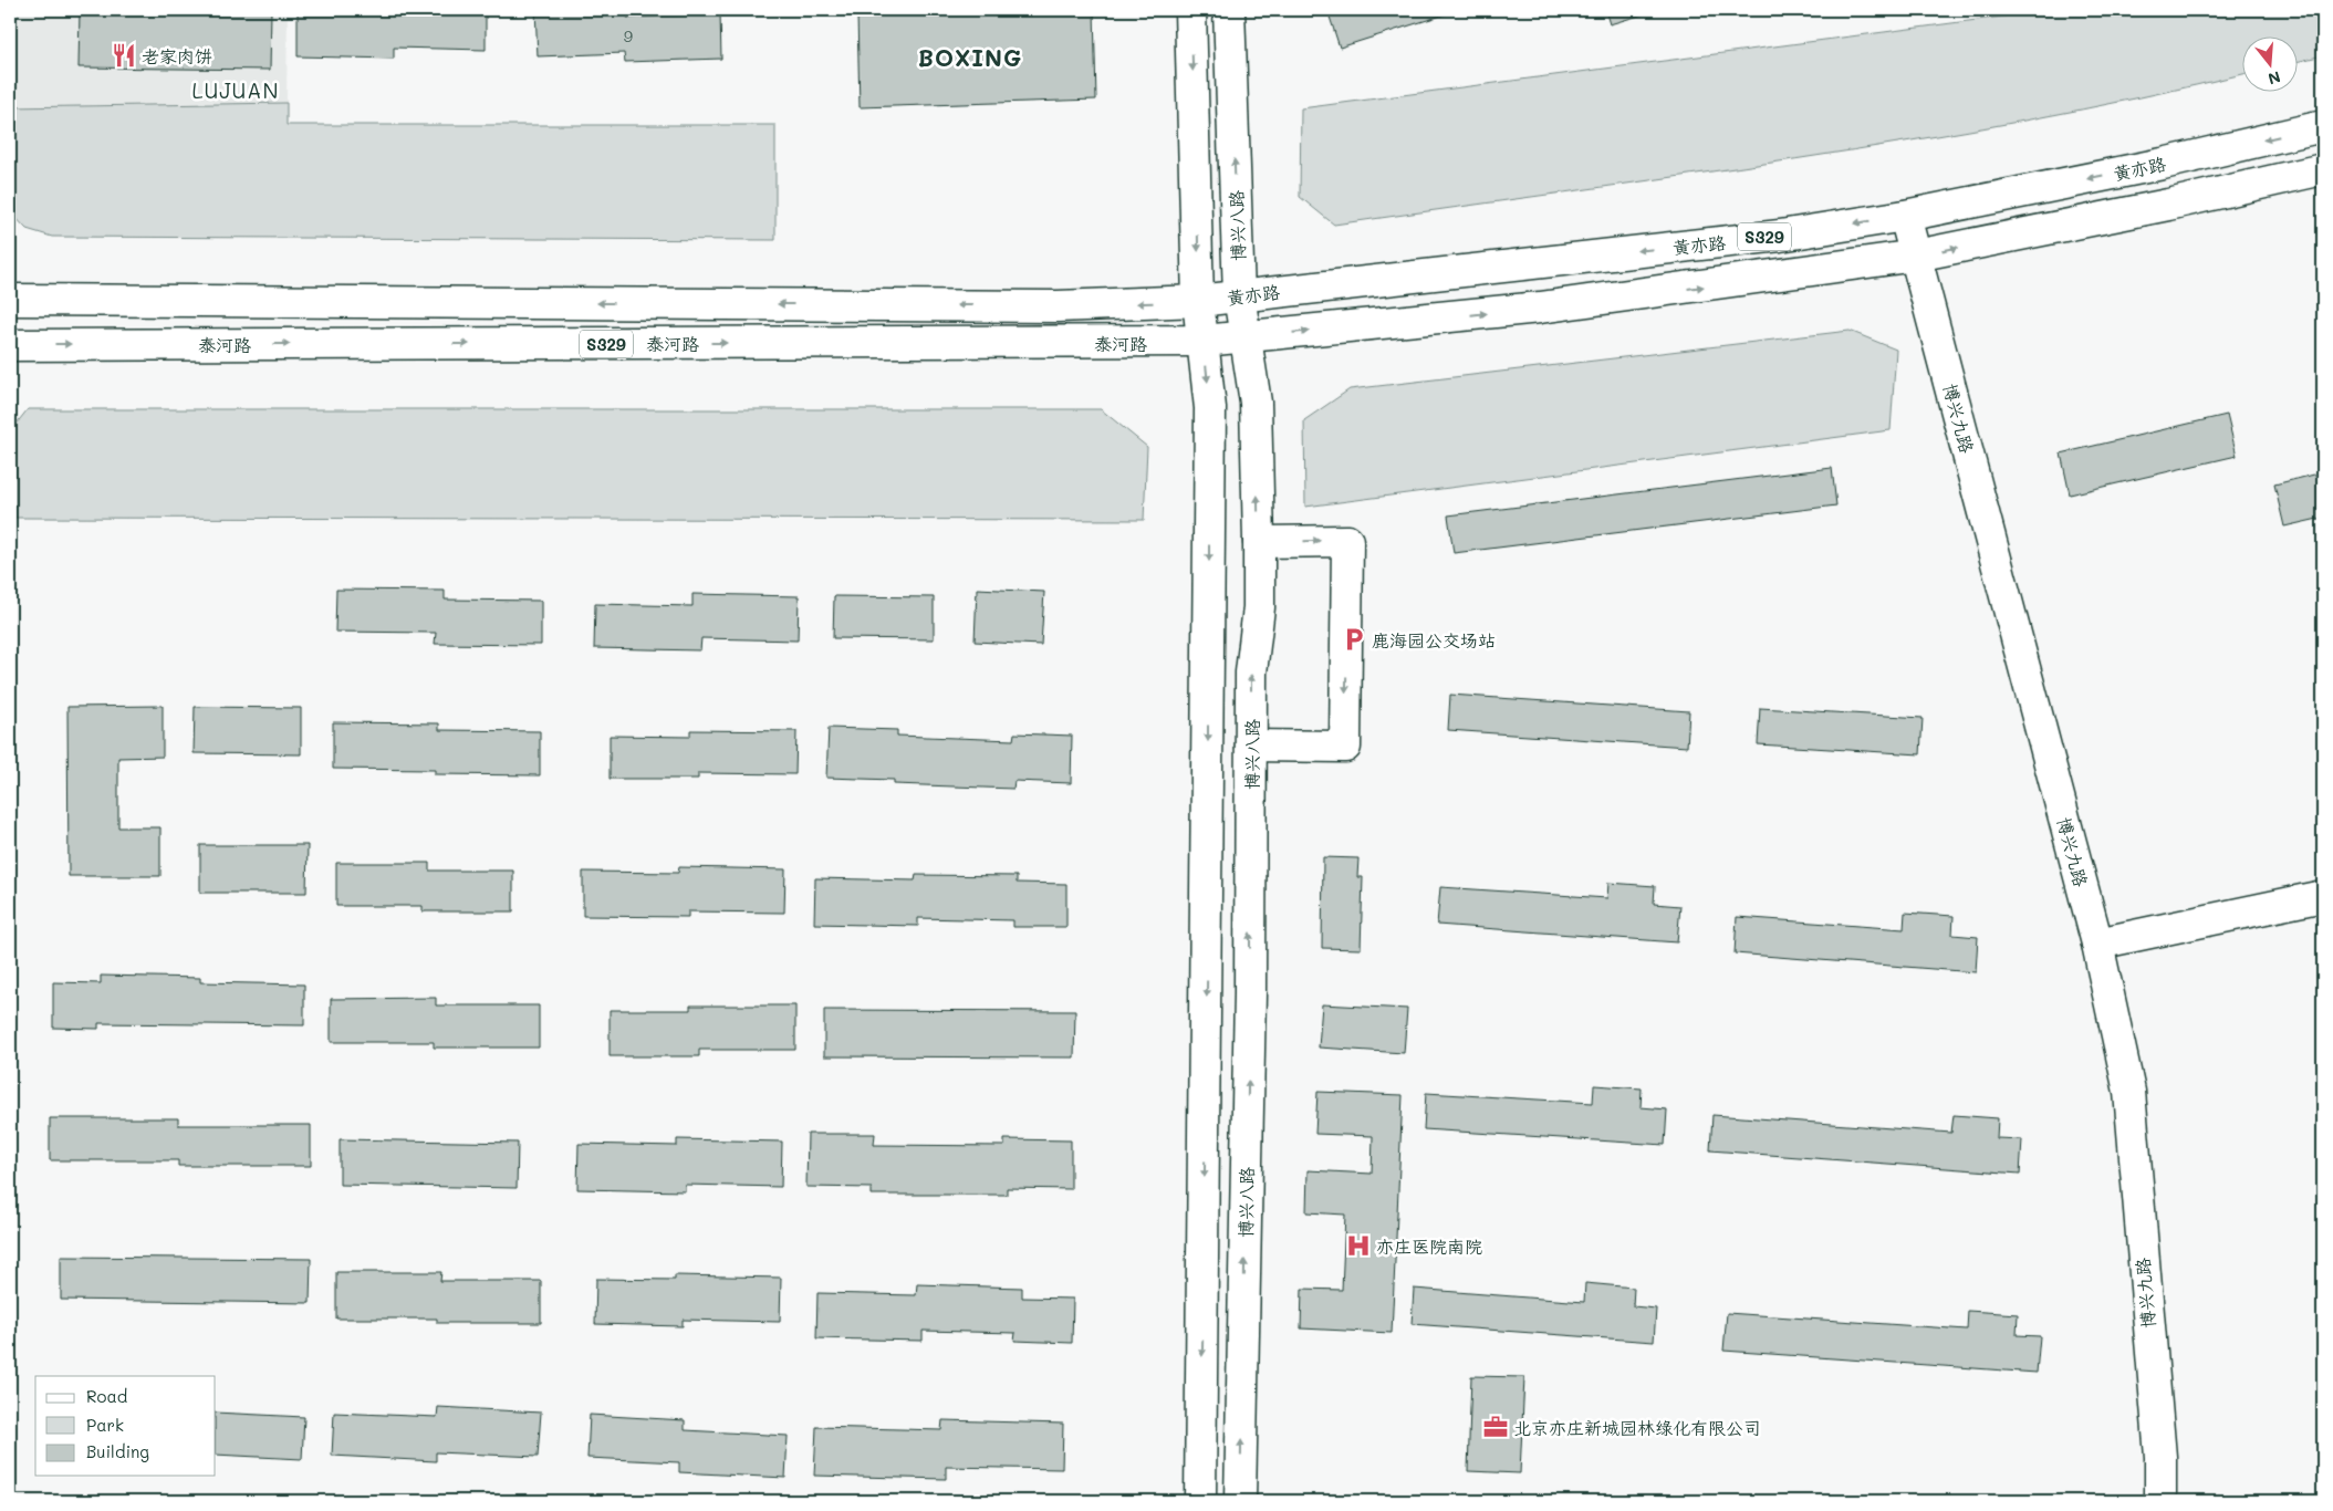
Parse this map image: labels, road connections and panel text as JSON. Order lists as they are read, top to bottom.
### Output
{
  "streets": {
    "main road": [
      "黄亦路",
      "博兴八路",
      "S329",
      "泰河路",
      "博兴九路"
    ]
  },
  "crossings": [
    ["黄亦路", "博兴八路"],
    ["黄亦路", "S329"],
    ["黄亦路", "博兴九路"],
    ["博兴八路", "S329"],
    ["S329", "泰河路"],
    ["S329", "博兴九路"]
  ],
  "districts": ["BOXING", "LUJUAN"],
  "places": {
    "restaurant": ["老家肉饼"],
    "parking": ["鹿海园公交场站"],
    "hospital": ["亦庄医院南院"],
    "office": ["北京亦庄新城园林绿化有限公司"]
  },
  "house_numbers": ["9"],
  "legend": ["Road", "Park", "Building"],
  "north": "bottom"
}
